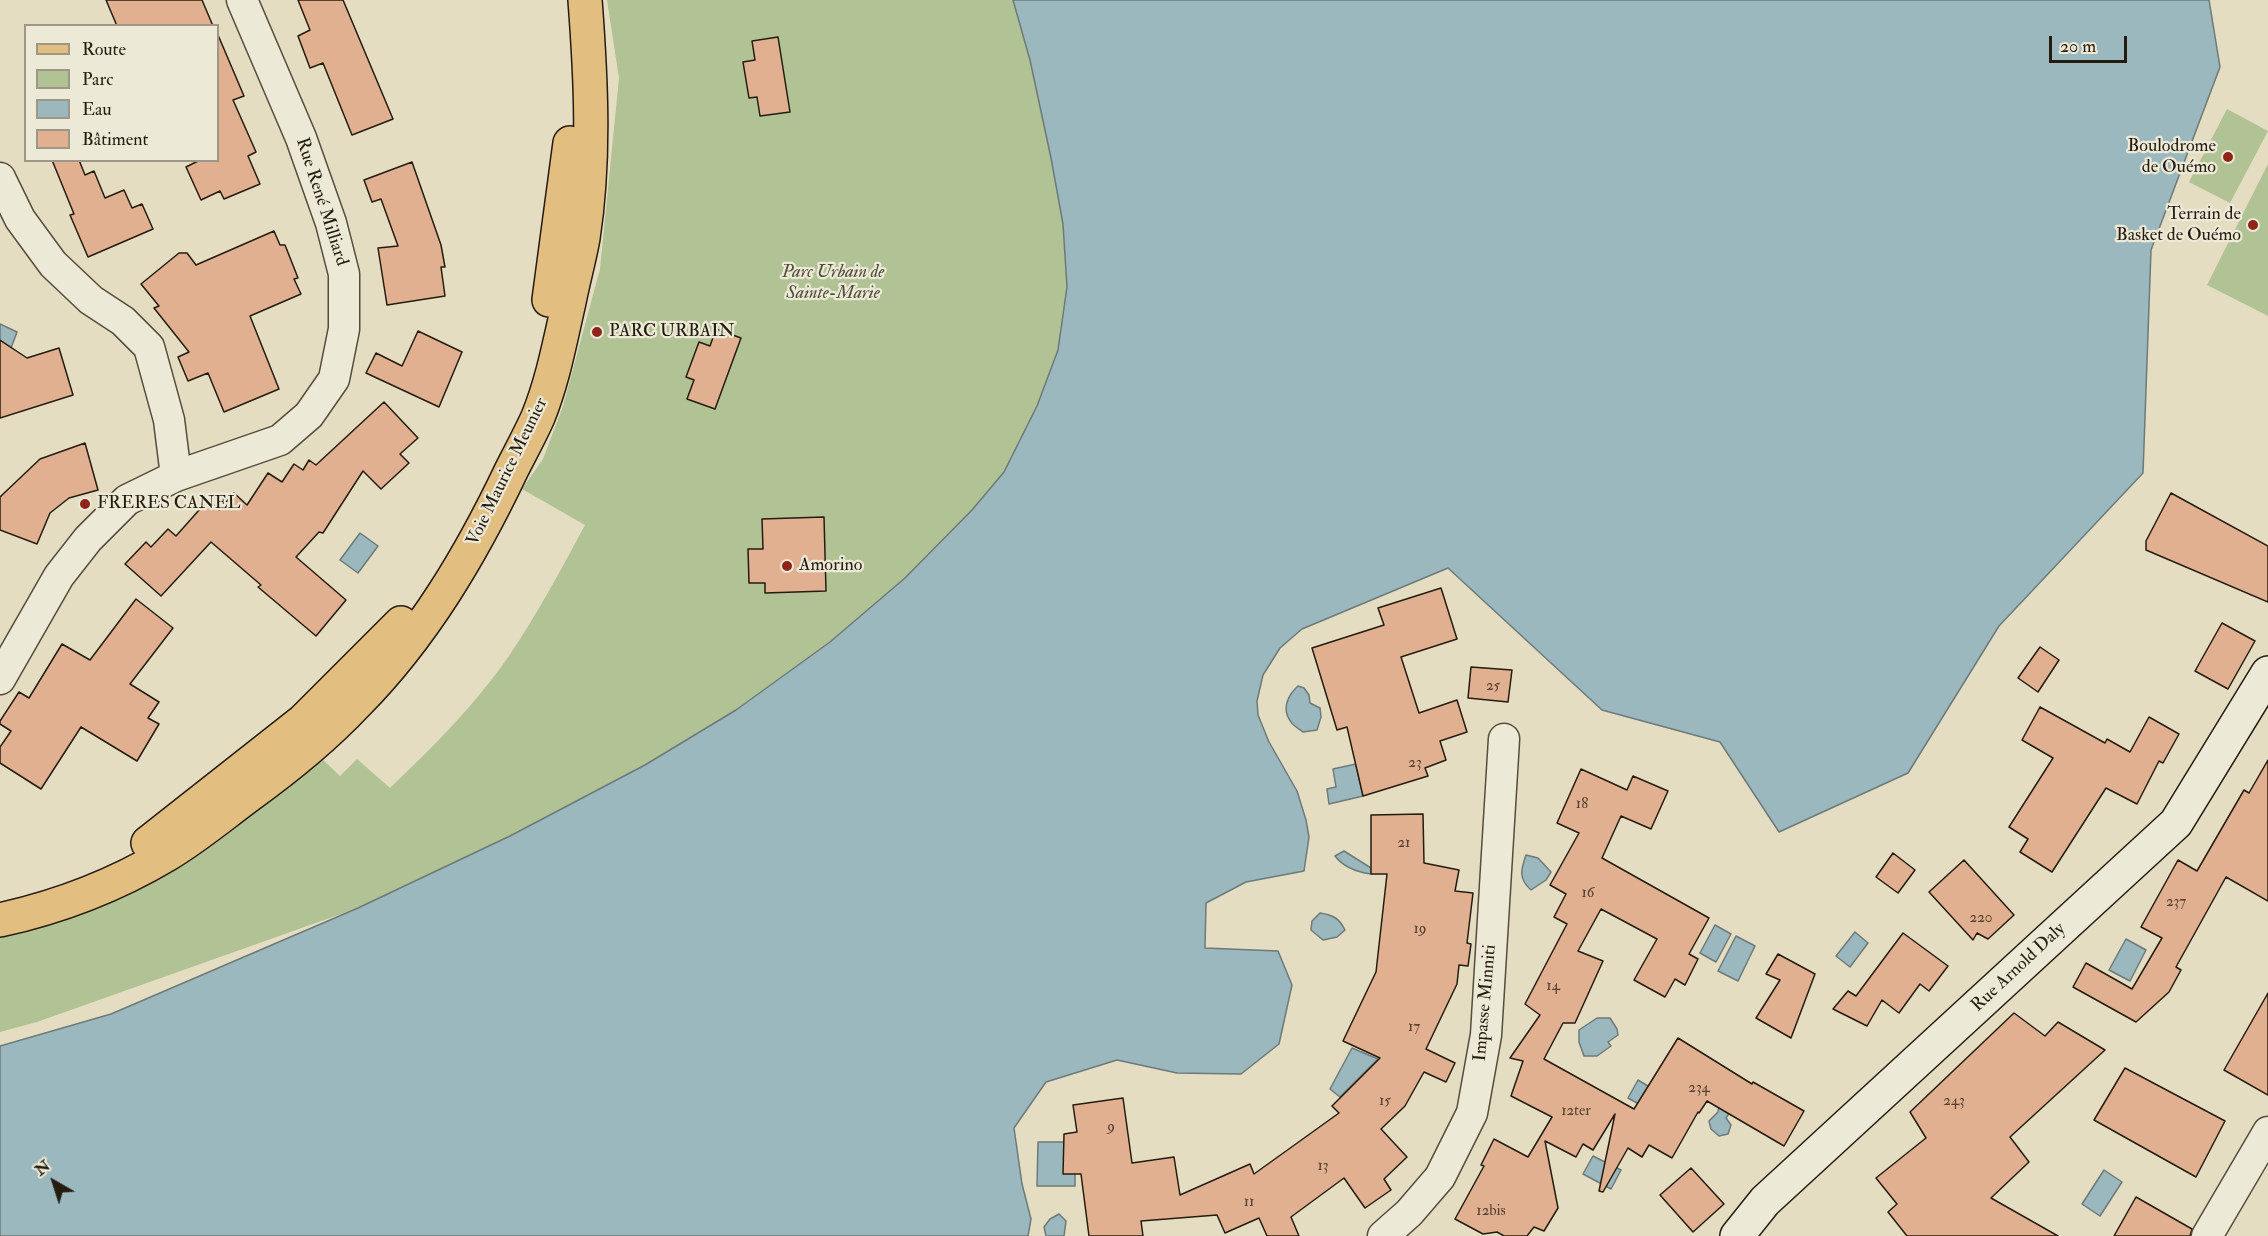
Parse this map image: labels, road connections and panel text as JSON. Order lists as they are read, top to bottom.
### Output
{
  "streets": {
    "main road": ["Voie Maurice Meunier"],
    "street": ["Rue René Milliard", "Rue Arnold Daly", "Impasse Minniti"]
  },
  "parks": ["Parc Urbain de Sainte-Marie"],
  "places": [
    "Boulodrome de Ouémo",
    "Terrain de Basket de Ouémo",
    "PARC URBAIN",
    "FRERES CANEL",
    "Amorino"
  ],
  "house_numbers": [
    "25",
    "23",
    "18",
    "21",
    "16",
    "237",
    "220",
    "19",
    "14",
    "17",
    "234",
    "15",
    "243",
    "12ter",
    "9",
    "13",
    "11",
    "12bis"
  ],
  "legend": [
    "Route",
    "Parc",
    "Eau",
    "Bâtiment"
  ],
  "scale_bar": "20 m",
  "north": "top left"
}
